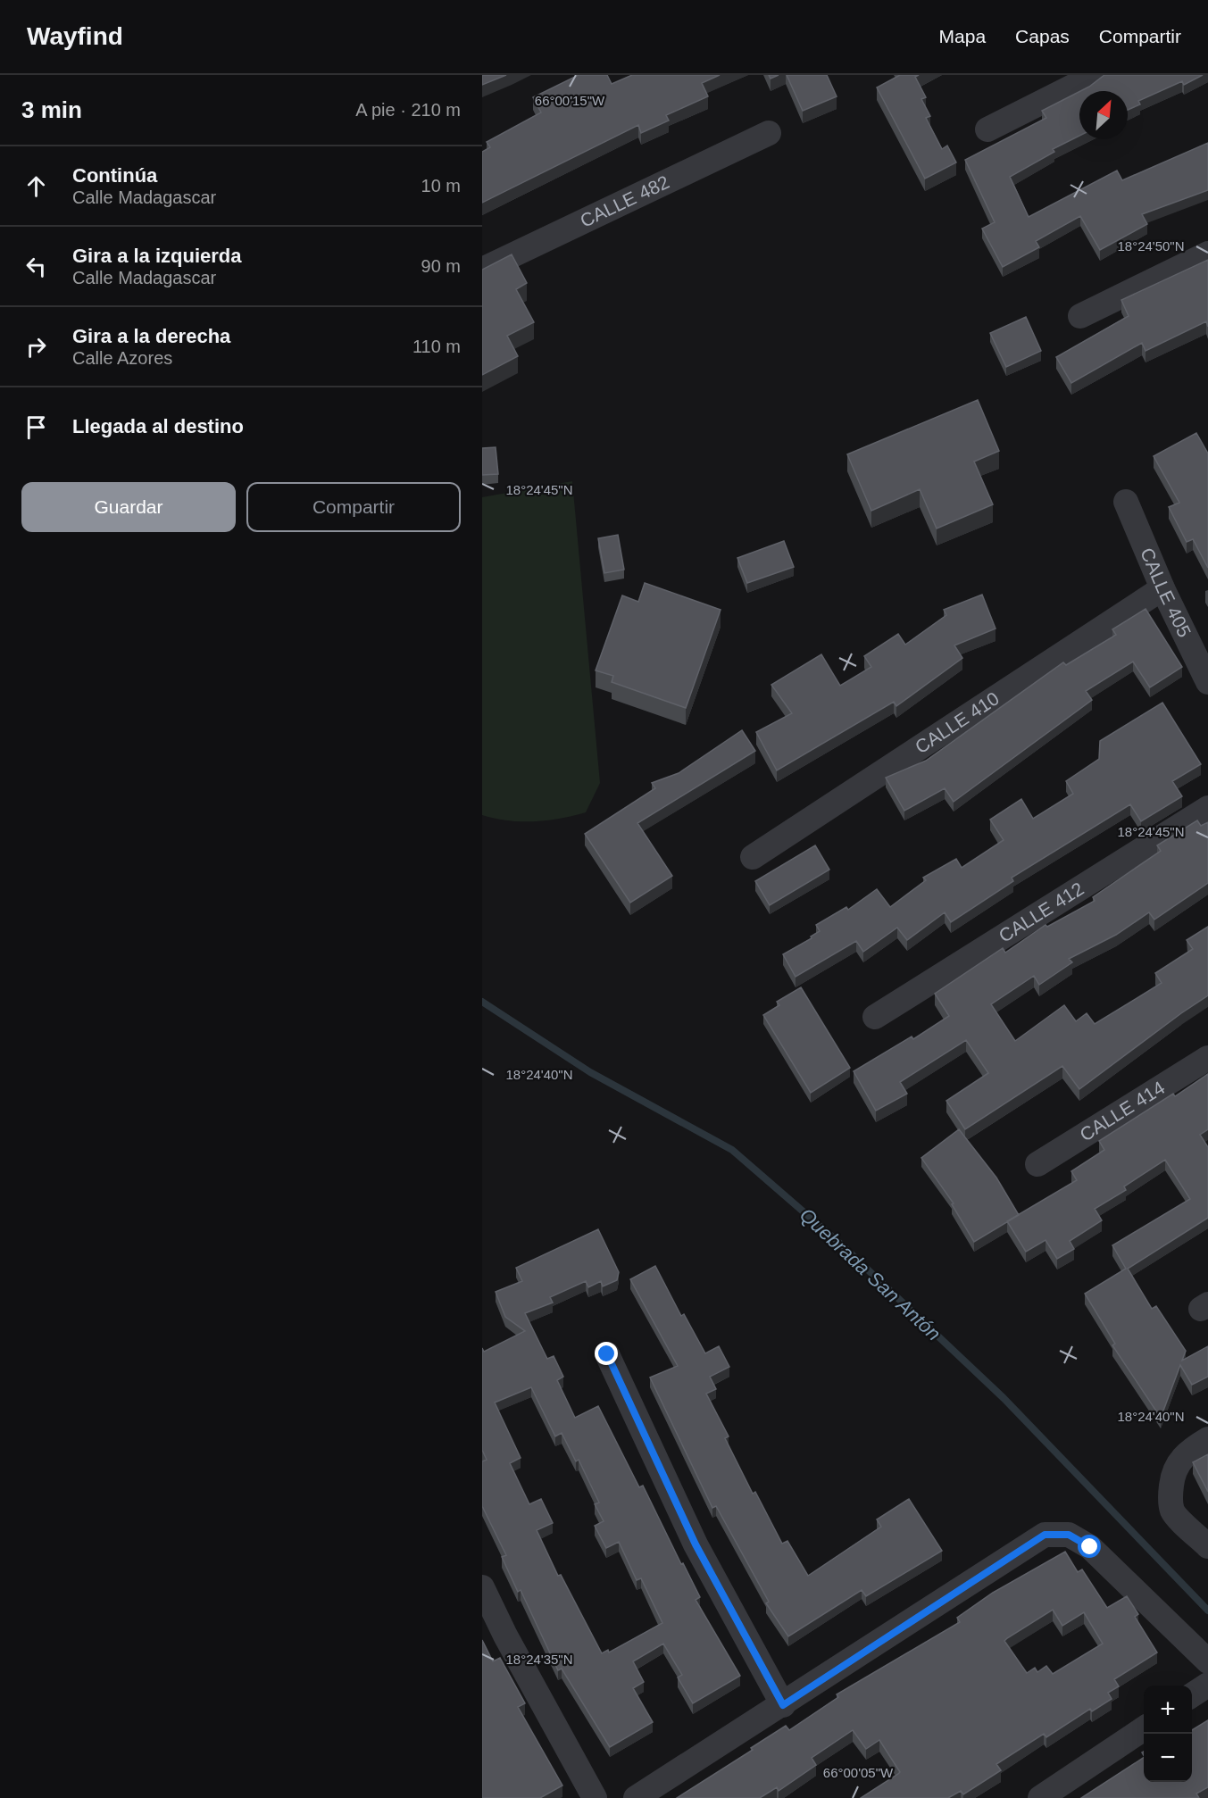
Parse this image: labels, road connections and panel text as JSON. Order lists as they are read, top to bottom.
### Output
{
  "streets": {
    "street": [
      "CALLE 482",
      "CALLE 405",
      "CALLE 410",
      "CALLE 412",
      "CALLE 414"
    ]
  },
  "crossings": [
    ["CALLE 405", "CALLE 410"]
  ],
  "water": ["Quebrada San Antón"],
  "north": "top right",
  "page": {
    "header": "Wayfind",
    "nav": ["Mapa", "Capas", "Compartir"],
    "heading": ["3 min", "A pie · 210 m"],
    "list": [
      ["Continúa", "Calle Madagascar", "10 m"],
      ["Gira a la izquierda", "Calle Madagascar", "90 m"],
      ["Gira a la derecha", "Calle Azores", "110 m"],
      "Llegada al destino"
    ],
    "buttons": ["Guardar", "Compartir"],
    "map_buttons": ["+", "−"]
  },
  "coordinates": [
    "66°00'15\"W",
    "18°24'50\"N",
    "18°24'45\"N",
    "18°24'40\"N",
    "18°24'35\"N",
    "66°00'05\"W"
  ]
}
